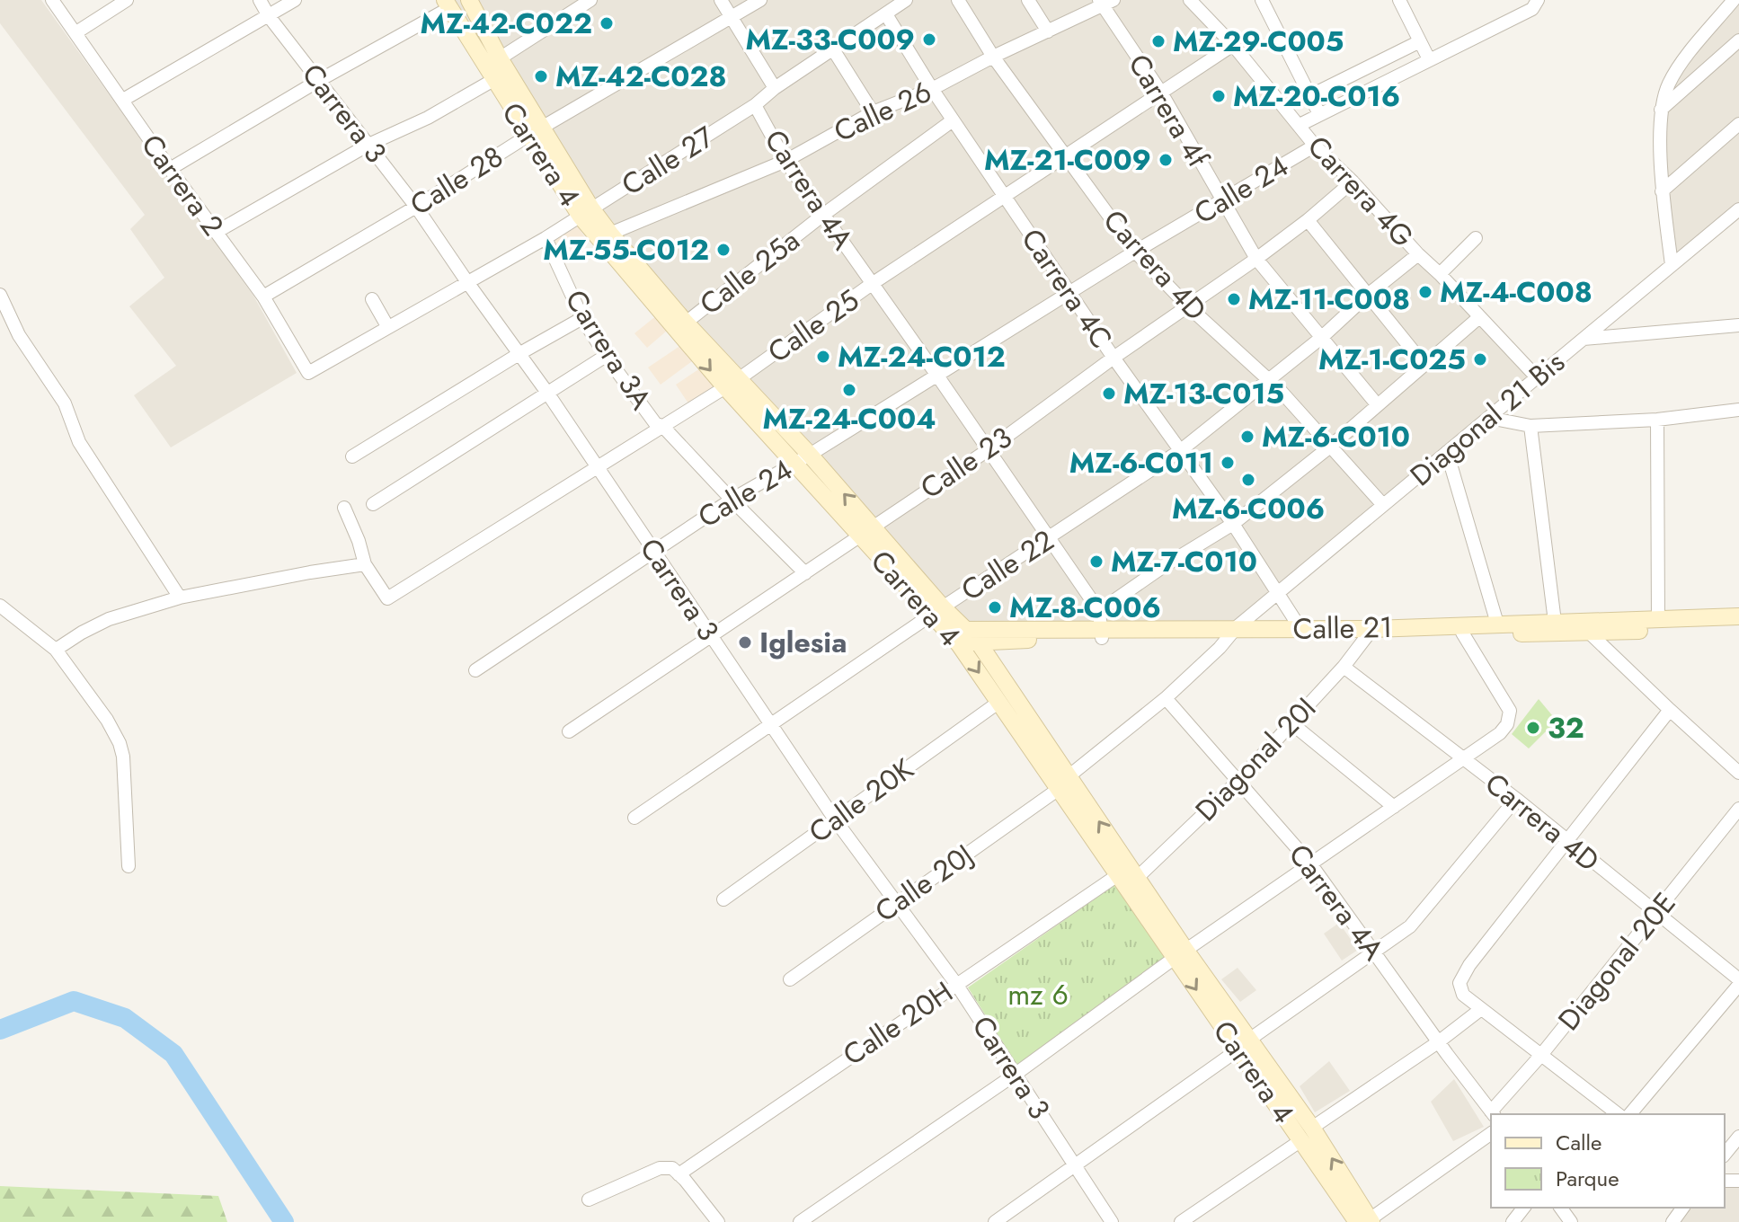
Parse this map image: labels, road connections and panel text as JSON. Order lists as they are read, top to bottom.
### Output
{
  "streets": {
    "main road": ["Carrera 4", "Calle 21"],
    "street": [
      "Carrera 4f",
      "Calle 26",
      "Carrera 3",
      "Calle 27",
      "Calle 28",
      "Carrera 2",
      "Carrera 4A",
      "Calle 24",
      "Carrera 4G",
      "Carrera 4D",
      "Calle 25a",
      "Carrera 4C",
      "Calle 25",
      "Carrera 3A",
      "Diagonal 21 Bis",
      "Calle 23",
      "Calle 22",
      "Diagonal 20I",
      "Calle 20K",
      "Calle 20J",
      "Diagonal 20E",
      "Calle 20H"
    ]
  },
  "crossings": [
    ["Carrera 4f", "Calle 26"],
    ["Carrera 4f", "Calle 24"],
    ["Carrera 4f", "Calle 25"],
    ["Carrera 4f", "Calle 23"],
    ["Carrera 4f", "Calle 22"],
    ["Calle 26", "Carrera 4"],
    ["Calle 26", "Carrera 4A"],
    ["Calle 26", "Carrera 4D"],
    ["Calle 26", "Carrera 4C"],
    ["Carrera 3", "Calle 27"],
    ["Carrera 3", "Calle 28"],
    ["Carrera 3", "Calle 24"],
    ["Carrera 3", "Calle 25"],
    ["Carrera 3", "Calle 23"],
    ["Carrera 3", "Calle 22"],
    ["Carrera 3", "Calle 20K"],
    ["Carrera 3", "Calle 20J"],
    ["Carrera 3", "Calle 20H"],
    ["Carrera 4", "Calle 27"],
    ["Carrera 4", "Calle 28"],
    ["Carrera 4", "Calle 24"],
    ["Carrera 4", "Calle 25a"],
    ["Carrera 4", "Calle 25"],
    ["Carrera 4", "Calle 23"],
    ["Carrera 4", "Calle 22"],
    ["Carrera 4", "Calle 21"],
    ["Carrera 4", "Diagonal 20I"],
    ["Carrera 4", "Calle 20K"],
    ["Carrera 4", "Calle 20J"],
    ["Carrera 4", "Calle 20H"],
    ["Calle 27", "Carrera 2"],
    ["Calle 27", "Carrera 4A"],
    ["Calle 27", "Carrera 4C"],
    ["Calle 27", "Carrera 3A"],
    ["Calle 28", "Carrera 2"],
    ["Calle 28", "Carrera 4A"],
    ["Carrera 4A", "Calle 24"],
    ["Carrera 4A", "Calle 25a"],
    ["Carrera 4A", "Calle 25"],
    ["Carrera 4A", "Diagonal 21 Bis"],
    ["Carrera 4A", "Calle 23"],
    ["Carrera 4A", "Calle 22"],
    ["Carrera 4A", "Calle 21"],
    ["Carrera 4A", "Diagonal 20I"],
    ["Carrera 4A", "Calle 20J"],
    ["Carrera 4A", "Diagonal 20E"],
    ["Calle 24", "Carrera 4G"],
    ["Calle 24", "Carrera 4D"],
    ["Calle 24", "Carrera 4C"],
    ["Calle 24", "Carrera 3A"],
    ["Carrera 4G", "Calle 25"],
    ["Carrera 4G", "Diagonal 21 Bis"],
    ["Carrera 4G", "Calle 23"],
    ["Carrera 4G", "Calle 22"],
    ["Carrera 4D", "Calle 25"],
    ["Carrera 4D", "Diagonal 21 Bis"],
    ["Carrera 4D", "Calle 23"],
    ["Carrera 4D", "Calle 22"],
    ["Carrera 4D", "Diagonal 20I"],
    ["Carrera 4D", "Diagonal 20E"],
    ["Calle 25a", "Carrera 4C"],
    ["Carrera 4C", "Calle 25"],
    ["Carrera 4C", "Diagonal 21 Bis"],
    ["Carrera 4C", "Calle 23"],
    ["Carrera 4C", "Calle 22"],
    ["Carrera 4C", "Calle 21"],
    ["Calle 25", "Carrera 3A"],
    ["Carrera 3A", "Calle 23"],
    ["Diagonal 21 Bis", "Calle 21"],
    ["Diagonal 21 Bis", "Calle 20J"],
    ["Calle 21", "Diagonal 20I"]
  ],
  "parks": ["mz 6"],
  "places": [
    "MZ-42-C022",
    "MZ-33-C009",
    "MZ-29-C005",
    "MZ-42-C028",
    "MZ-20-C016",
    "MZ-21-C009",
    "MZ-55-C012",
    "MZ-4-C008",
    "MZ-11-C008",
    "MZ-24-C012",
    "MZ-1-C025",
    "MZ-24-C004",
    "MZ-13-C015",
    "MZ-6-C010",
    "MZ-6-C011",
    "MZ-6-C006",
    "MZ-7-C010",
    "MZ-8-C006",
    "Iglesia",
    "32"
  ],
  "legend": ["Calle", "Parque"]
}
